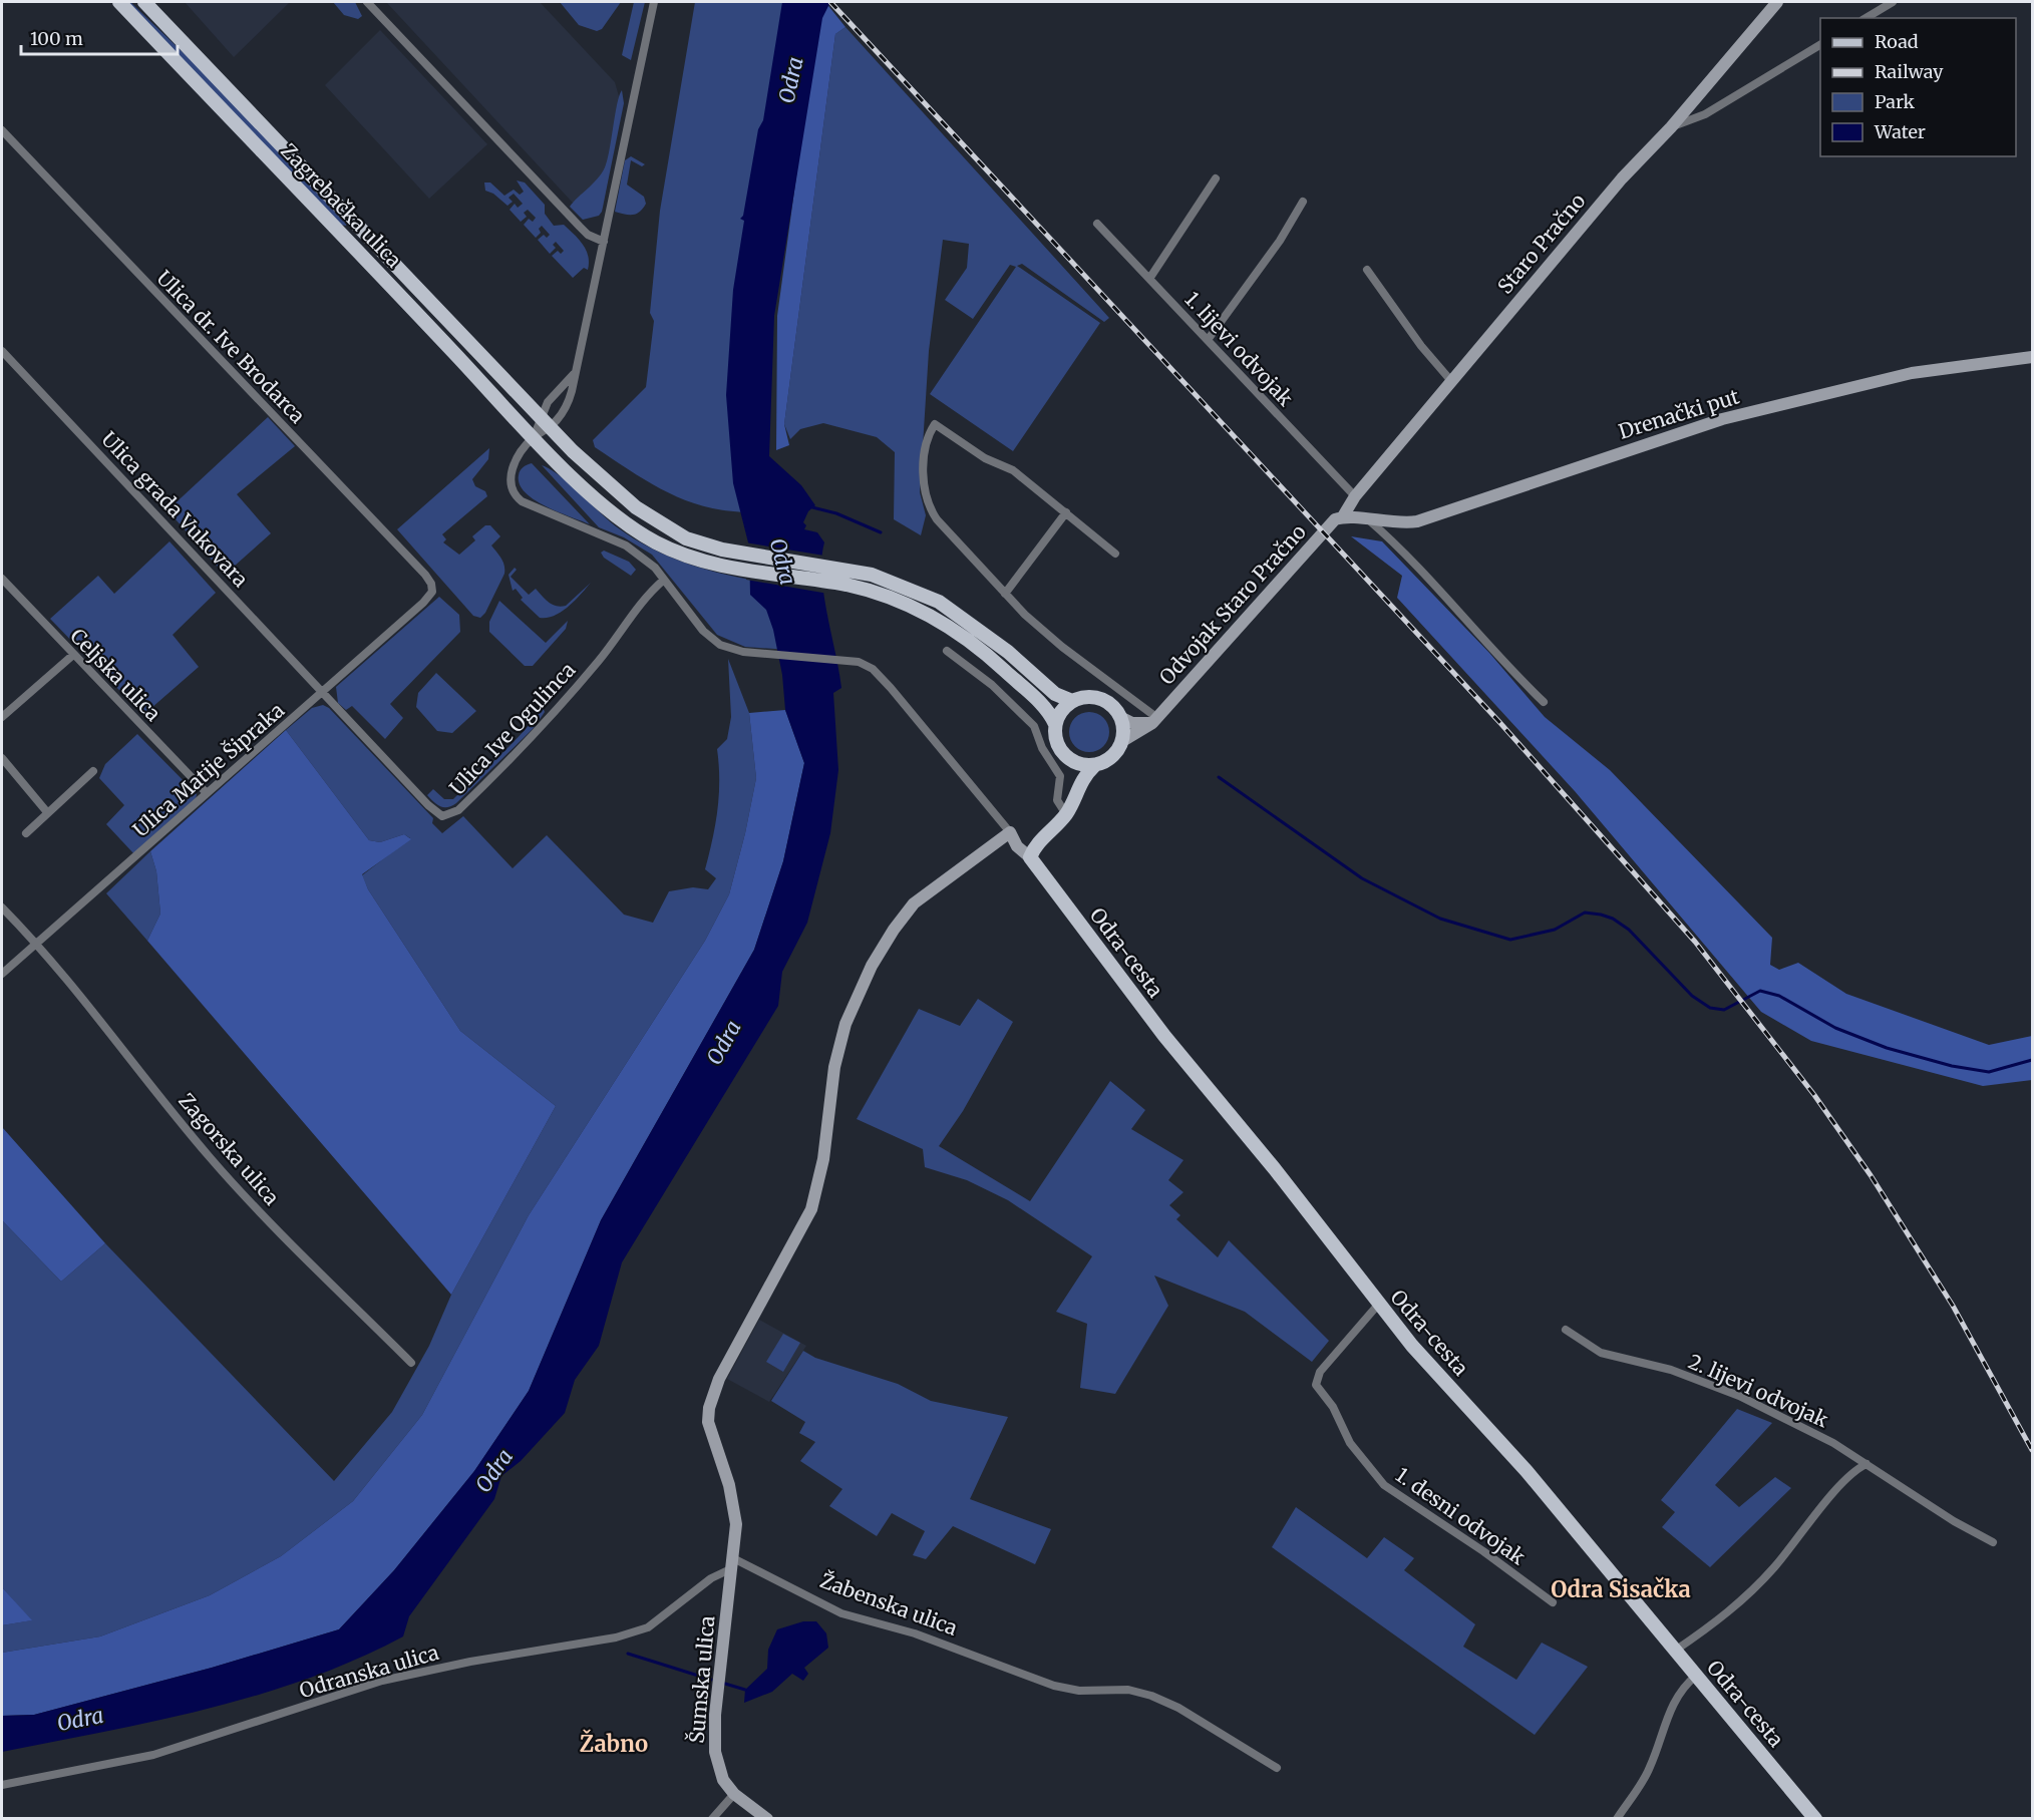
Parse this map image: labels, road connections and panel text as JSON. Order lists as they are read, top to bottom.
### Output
{
  "streets": {
    "main road": [
      "Zagrebačka ulica",
      "Staro Pračno",
      "Drenački put",
      "Odvojak Staro Pračno",
      "Odra-cesta",
      "Šumska ulica"
    ],
    "street": [
      "Ulica dr. Ive Brodarca",
      "1. lijevi odvojak",
      "Ulica grada Vukovara",
      "Celjska ulica",
      "Ulica Ive Ogulinca",
      "Ulica Matije Šipraka",
      "Zagorska ulica",
      "2. lijevi odvojak",
      "1. desni odvojak",
      "Žabenska ulica",
      "Odranska ulica"
    ]
  },
  "crossings": [
    ["Zagrebačka ulica", "Odvojak Staro Pračno"],
    ["Staro Pračno", "1. lijevi odvojak"],
    ["Staro Pračno", "Drenački put"],
    ["Staro Pračno", "Odvojak Staro Pračno"],
    ["Ulica dr. Ive Brodarca", "Ulica Matije Šipraka"],
    ["Drenački put", "Odvojak Staro Pračno"],
    ["Ulica grada Vukovara", "Ulica Ive Ogulinca"],
    ["Ulica grada Vukovara", "Ulica Matije Šipraka"],
    ["Celjska ulica", "Ulica Matije Šipraka"],
    ["Ulica Ive Ogulinca", "Ulica Matije Šipraka"],
    ["Ulica Ive Ogulinca", "Odra-cesta"],
    ["Ulica Matije Šipraka", "Zagorska ulica"],
    ["Odra-cesta", "1. desni odvojak"],
    ["Žabenska ulica", "Odranska ulica"],
    ["Žabenska ulica", "Šumska ulica"],
    ["Odranska ulica", "Šumska ulica"]
  ],
  "districts": ["Odra Sisačka", "Žabno"],
  "water": ["Odra"],
  "legend": [
    "Road",
    "Railway",
    "Park",
    "Water"
  ],
  "scale_bar": "100 m"
}
